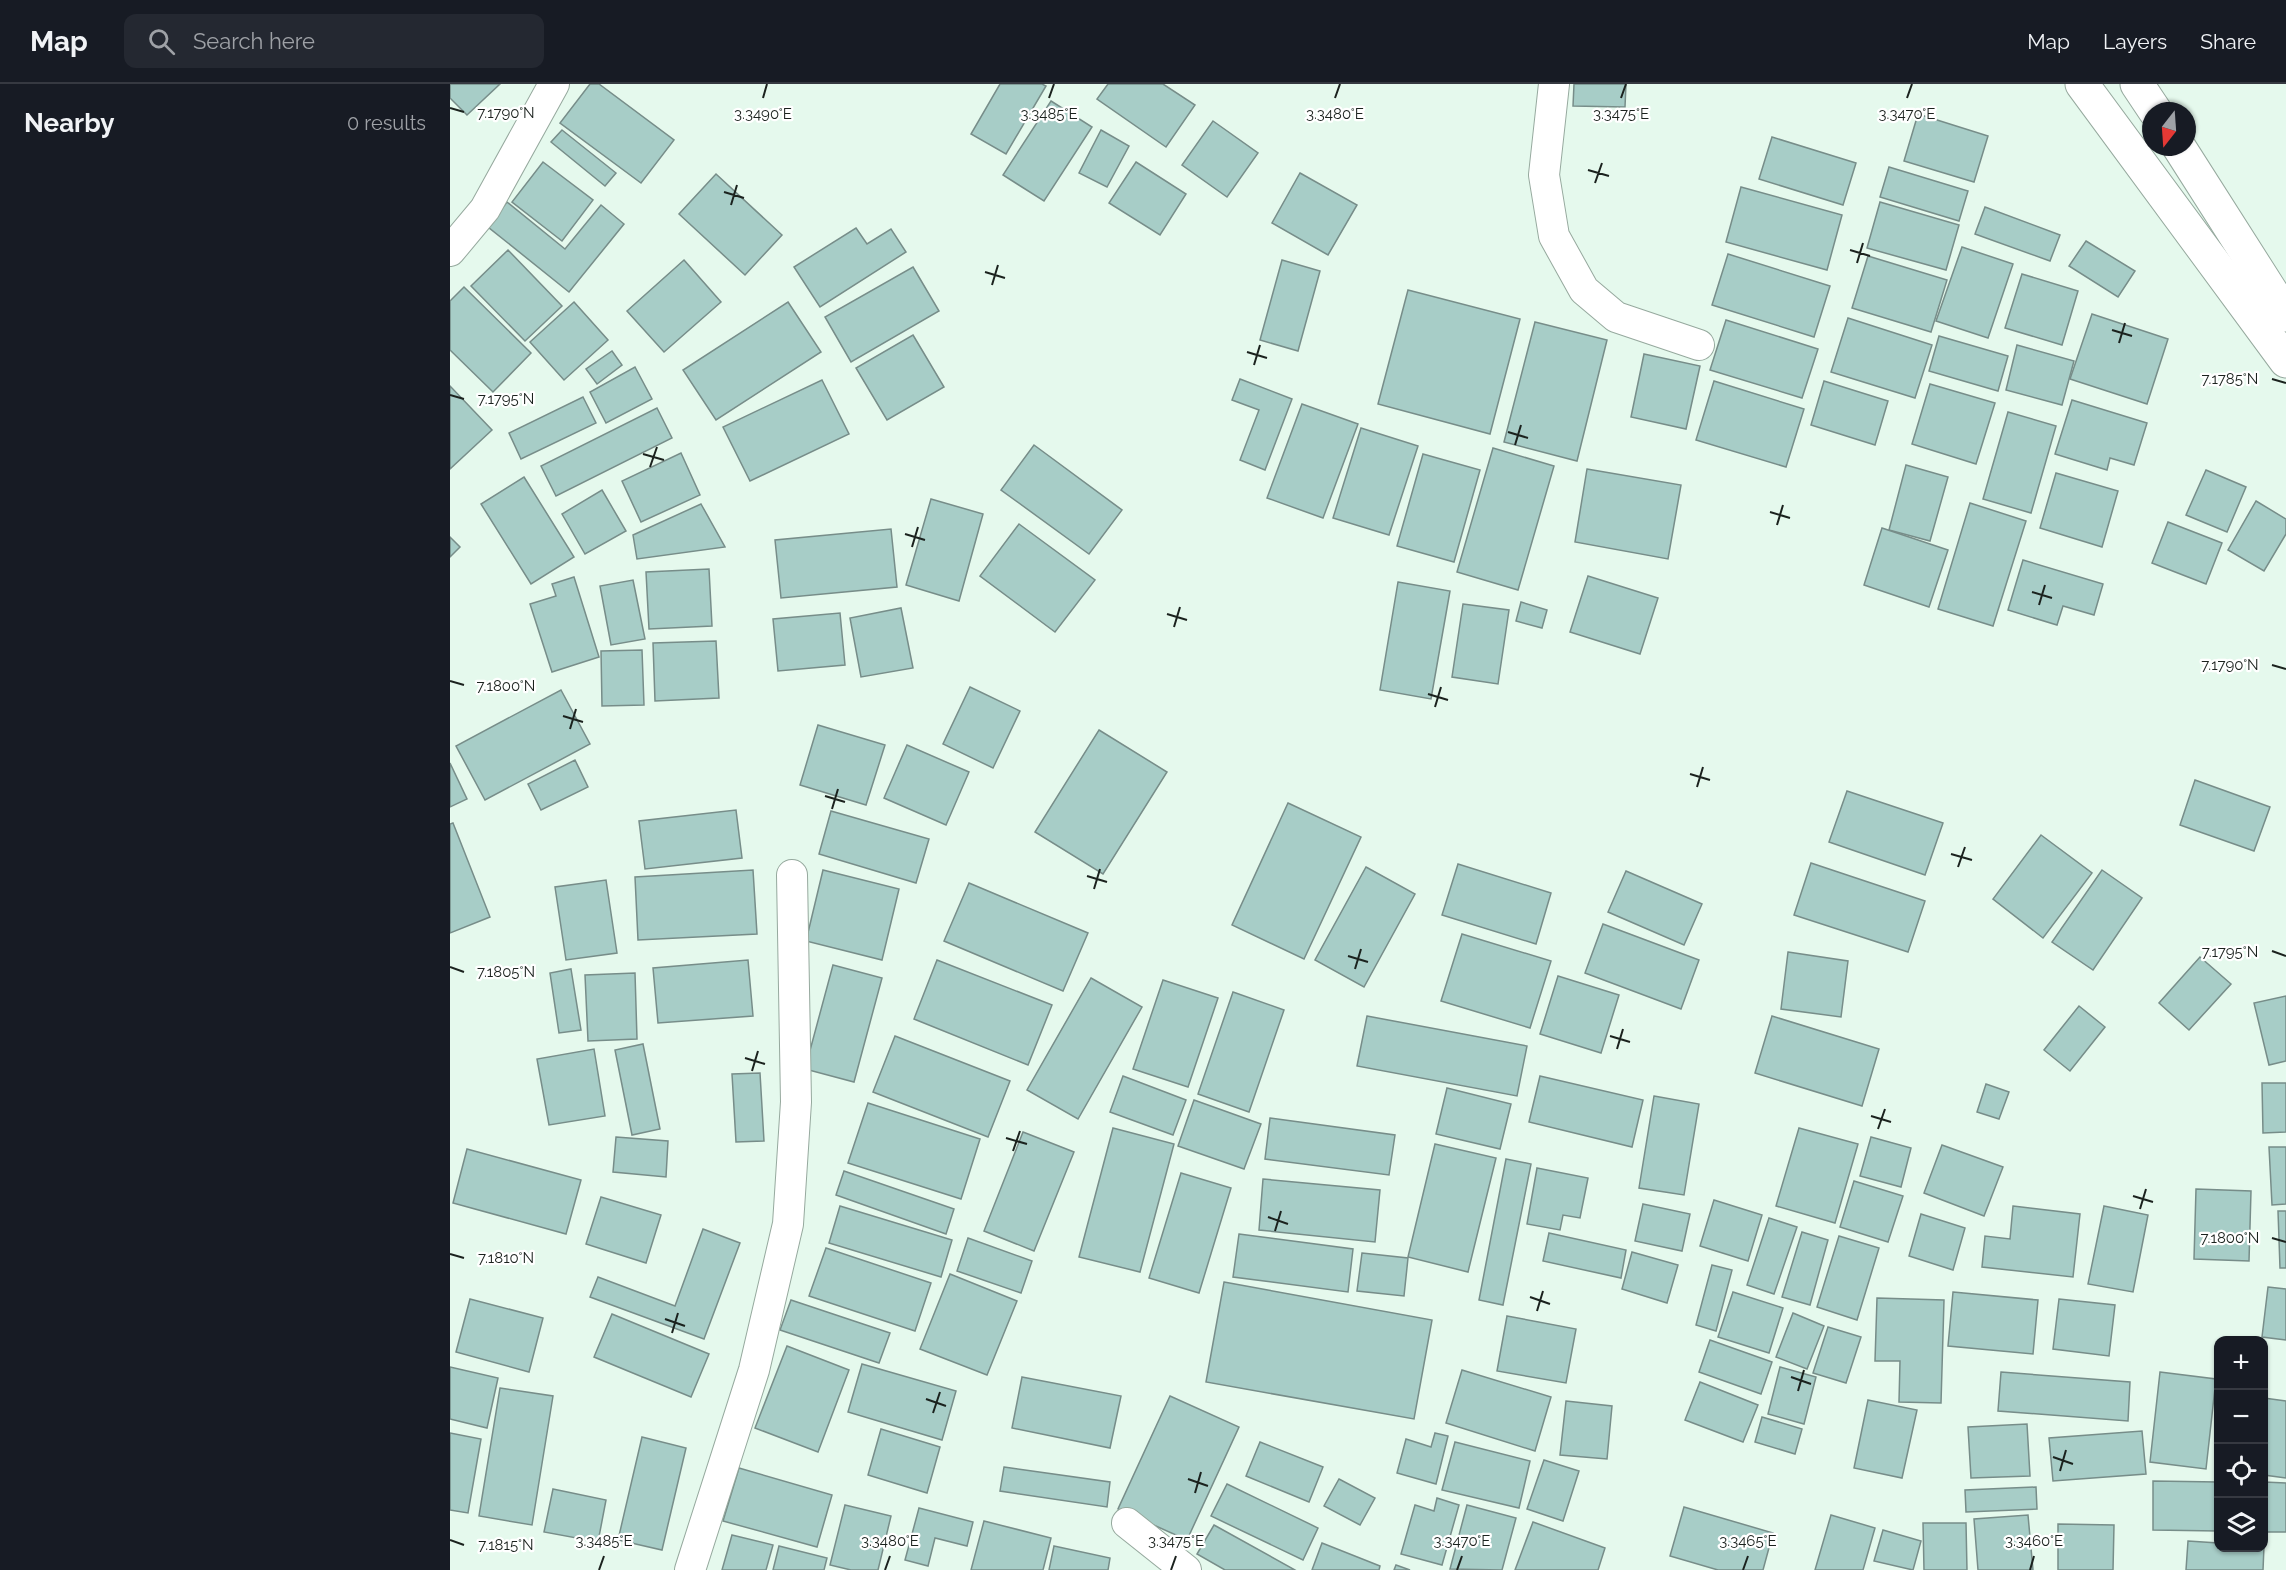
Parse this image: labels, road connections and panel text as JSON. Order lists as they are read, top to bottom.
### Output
{
  "north": "bottom",
  "page": {
    "header": "Map",
    "search": "Search here",
    "nav": ["Map", "Layers", "Share"],
    "heading": ["Nearby", "0 results"],
    "map_buttons": ["+", "−"]
  },
  "coordinates": [
    "7.1790°N",
    "3.3490°E",
    "3.3485°E",
    "3.3480°E",
    "3.3475°E",
    "3.3470°E",
    "7.1785°N",
    "7.1795°N",
    "7.1800°N",
    "7.1805°N",
    "7.1810°N",
    "3.3465°E",
    "3.3460°E",
    "7.1815°N"
  ]
}
